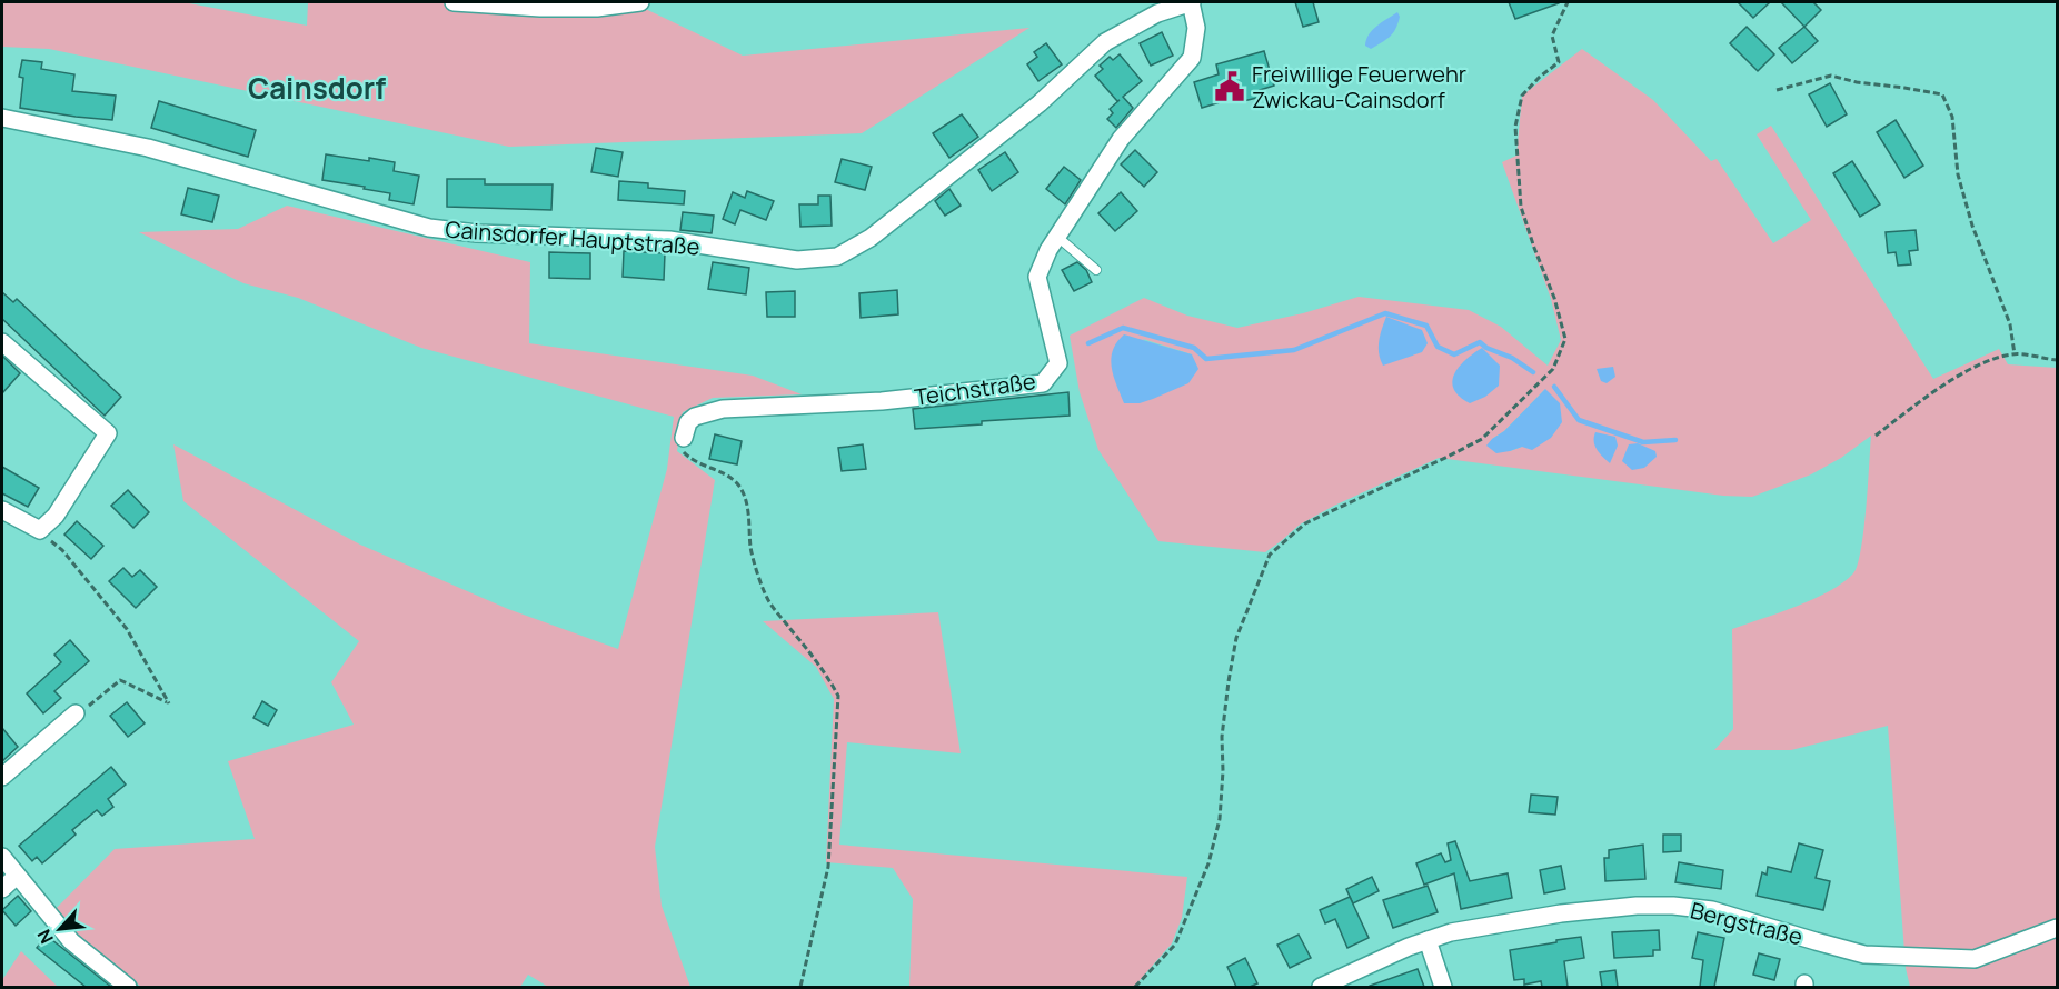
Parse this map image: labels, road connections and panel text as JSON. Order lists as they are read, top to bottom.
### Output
{
  "streets": {
    "street": ["Cainsdorfer Hauptstraße", "Teichstraße", "Bergstraße"]
  },
  "crossings": [
    ["Cainsdorfer Hauptstraße", "Teichstraße"]
  ],
  "districts": ["Cainsdorf"],
  "places": {
    "public building": ["Freiwillige Feuerwehr Zwickau-Cainsdorf"]
  },
  "north": "bottom left"
}
